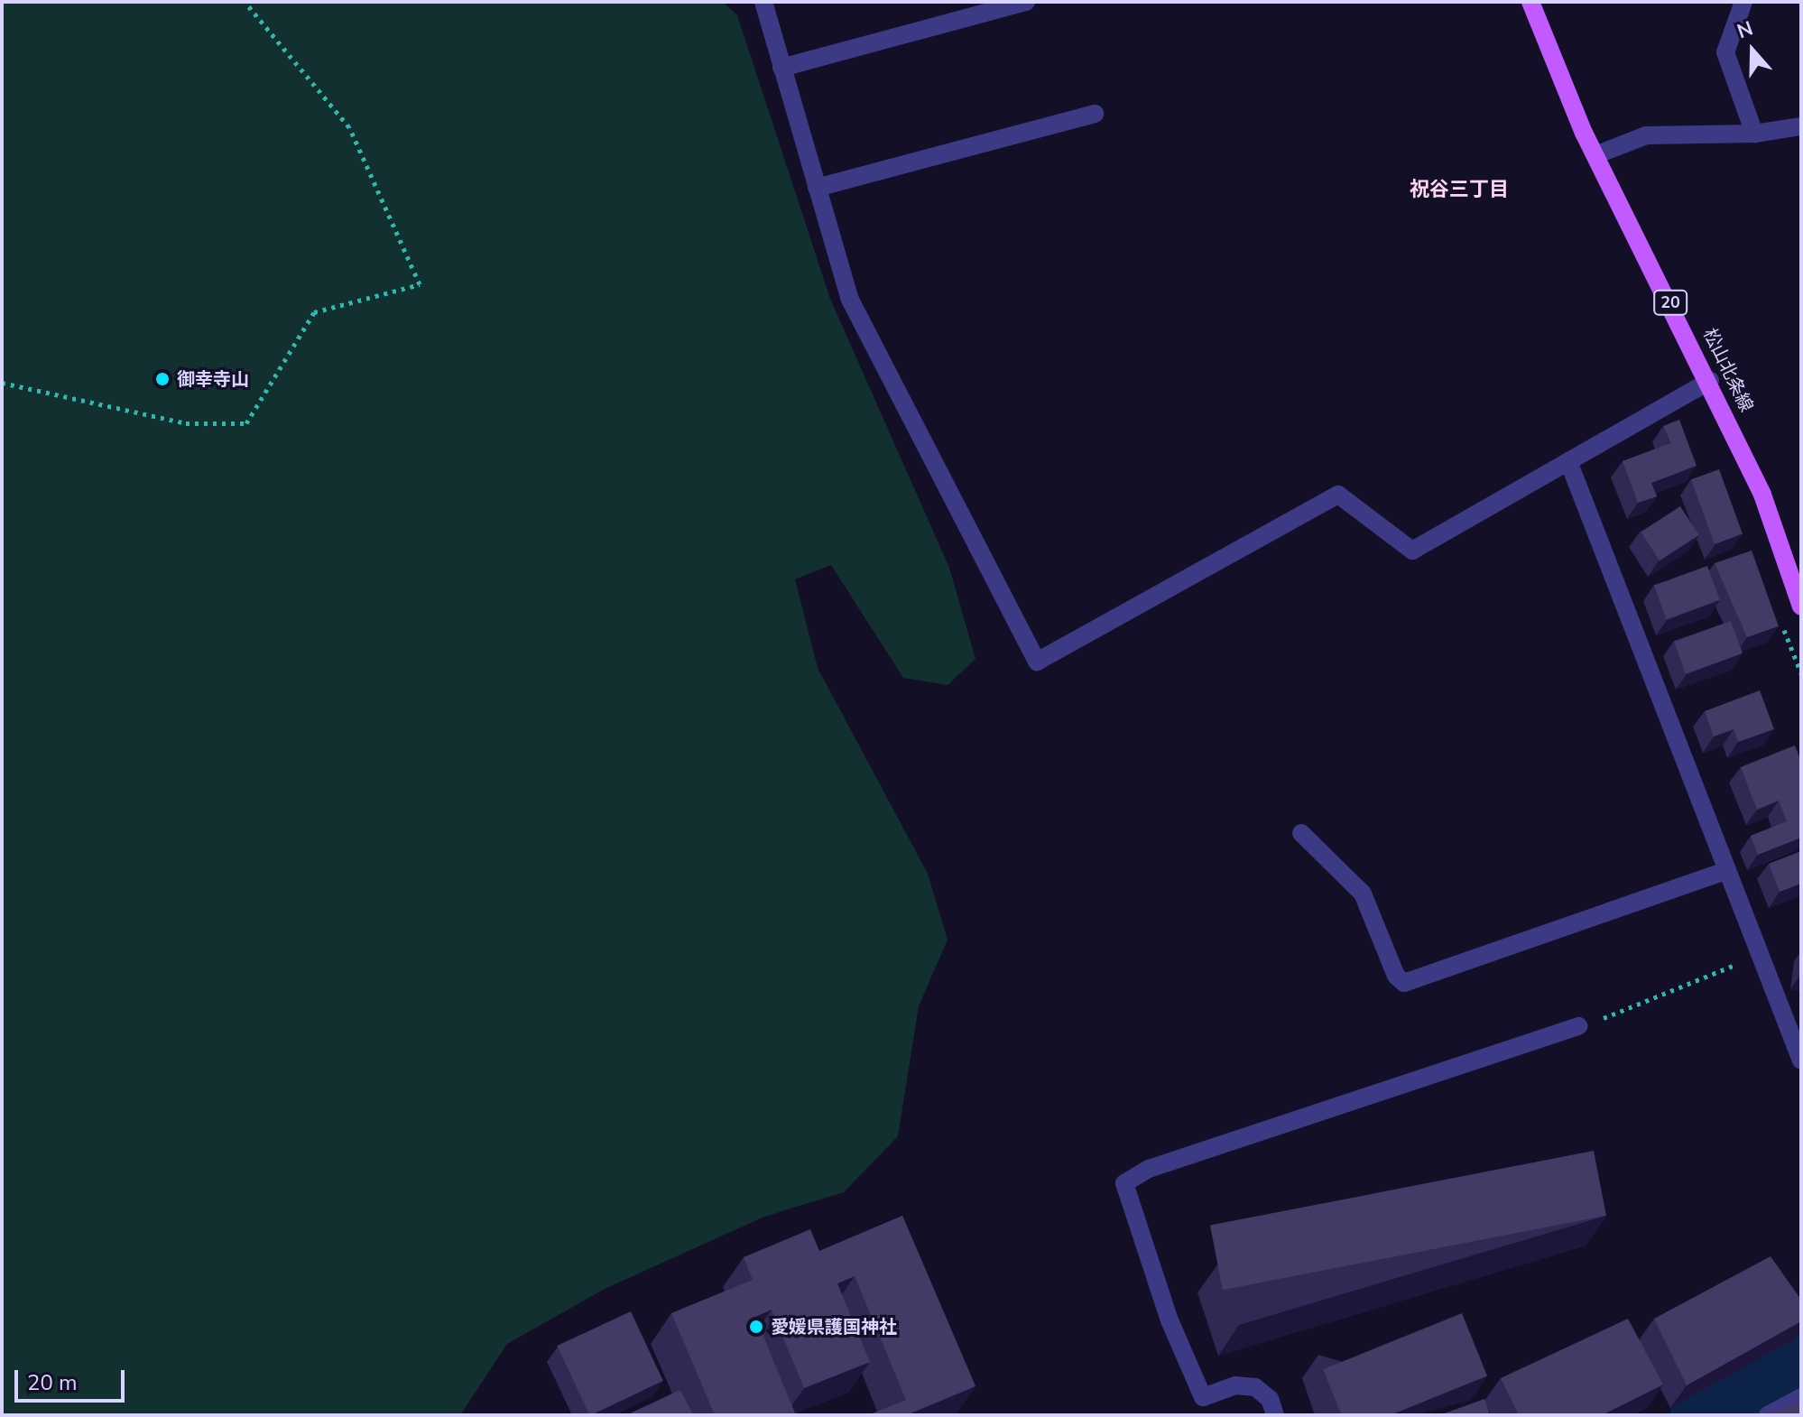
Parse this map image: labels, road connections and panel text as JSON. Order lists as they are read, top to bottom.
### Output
{
  "streets": {
    "main road": ["20", "松山北条線"]
  },
  "districts": ["祝谷三丁目"],
  "places": ["御幸寺山", "愛媛県護国神社"],
  "scale_bar": "20 m",
  "north": "top"
}
